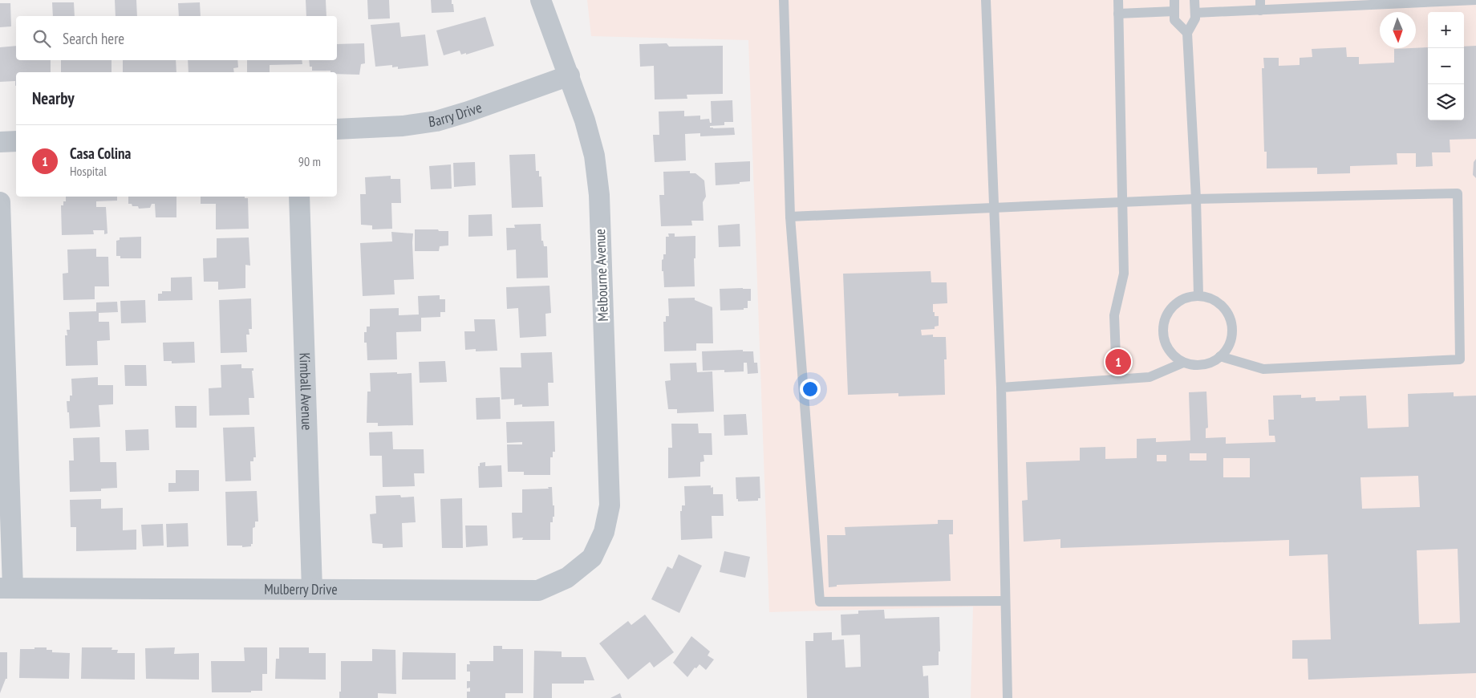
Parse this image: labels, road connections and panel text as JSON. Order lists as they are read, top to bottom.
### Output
{
  "streets": {
    "street": [
      "Barry Drive",
      "Melbourne Avenue",
      "Kimball Avenue",
      "Mulberry Drive"
    ]
  },
  "crossings": [
    ["Barry Drive", "Melbourne Avenue"],
    ["Melbourne Avenue", "Mulberry Drive"],
    ["Kimball Avenue", "Mulberry Drive"]
  ],
  "north": "bottom",
  "page": {
    "map_buttons": ["+", "−"],
    "search": "Search here",
    "heading": "Nearby",
    "list": [
      {
        "mark": "1",
        "name": "Casa Colina",
        "note": "Hospital",
        "value": "90 m"
      }
    ],
    "pins": "1"
  }
}
